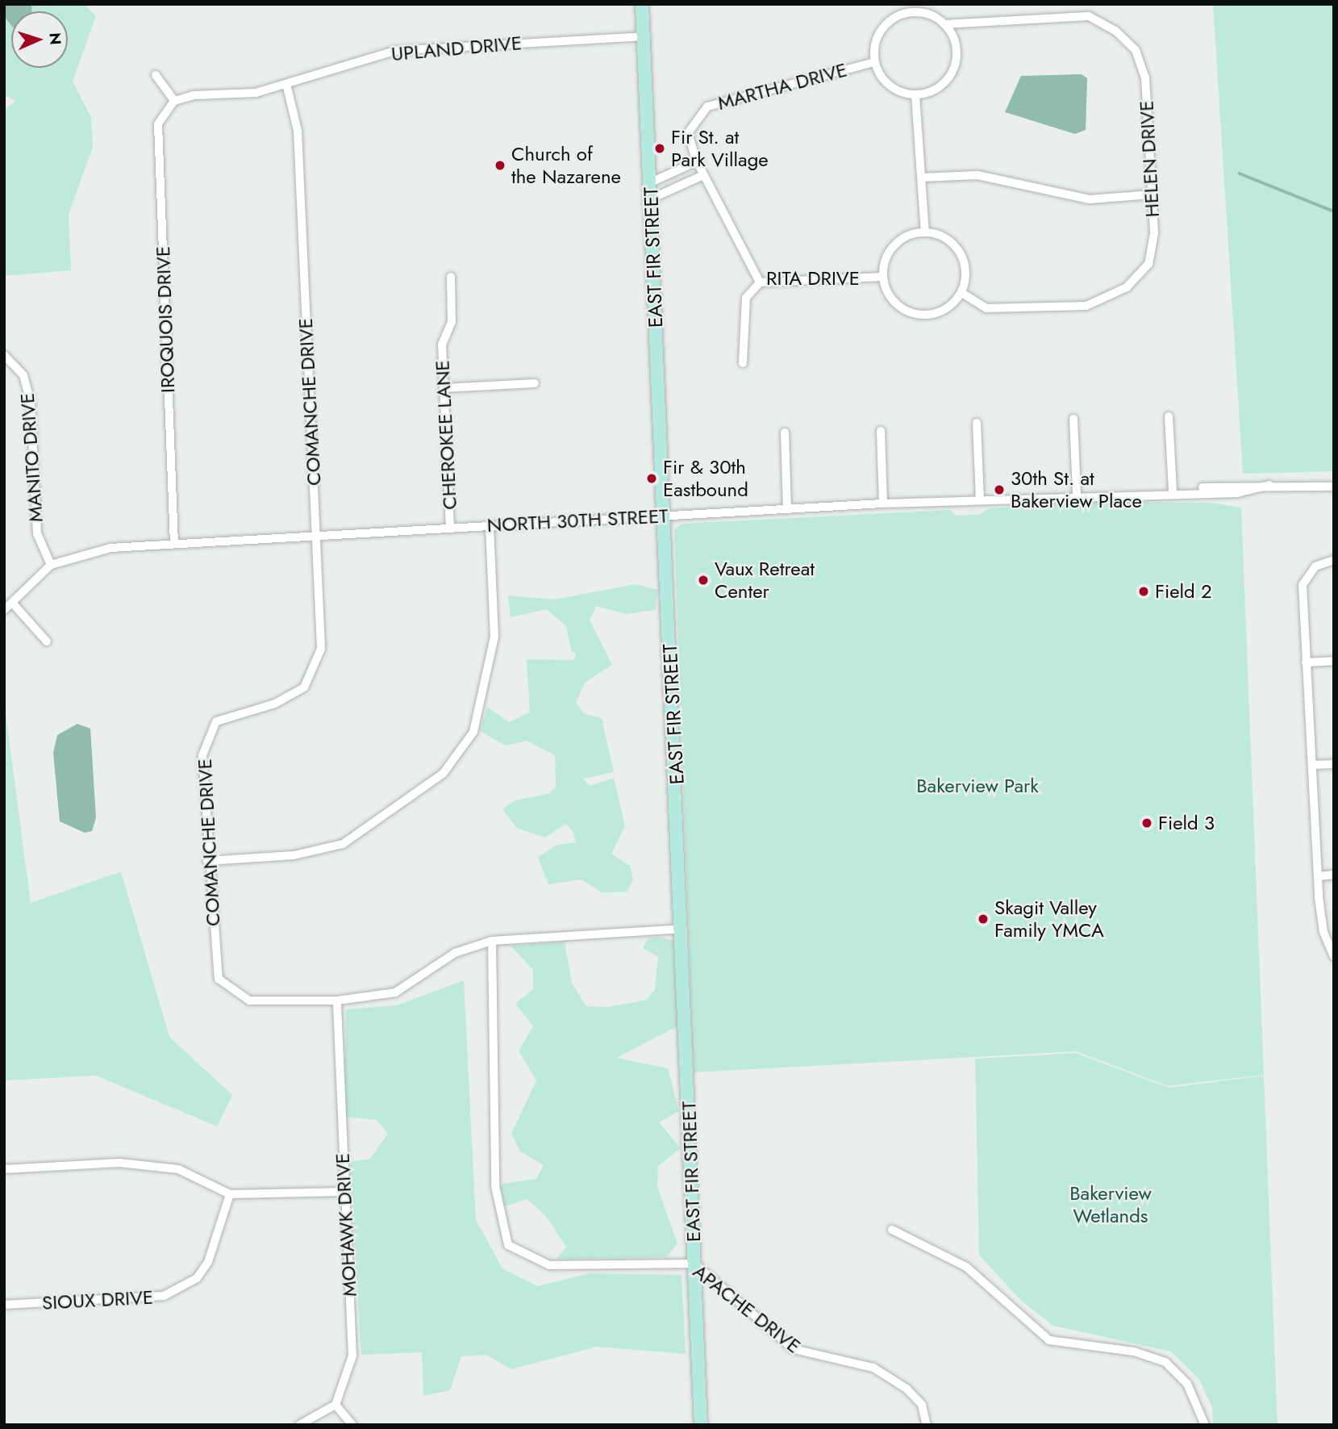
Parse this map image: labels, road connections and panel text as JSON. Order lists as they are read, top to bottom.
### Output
{
  "streets": {
    "street": [
      "UPLAND DRIVE",
      "MARTHA DRIVE",
      "HELEN DRIVE",
      "EAST FIR STREET",
      "RITA DRIVE",
      "IROQUOIS DRIVE",
      "COMANCHE DRIVE",
      "CHEROKEE LANE",
      "MANITO DRIVE",
      "NORTH 30TH STREET",
      "MOHAWK DRIVE",
      "SIOUX DRIVE",
      "APACHE DRIVE"
    ]
  },
  "crossings": [
    ["UPLAND DRIVE", "EAST FIR STREET"],
    ["UPLAND DRIVE", "IROQUOIS DRIVE"],
    ["UPLAND DRIVE", "COMANCHE DRIVE"],
    ["MARTHA DRIVE", "HELEN DRIVE"],
    ["MARTHA DRIVE", "RITA DRIVE"],
    ["HELEN DRIVE", "RITA DRIVE"],
    ["EAST FIR STREET", "COMANCHE DRIVE"],
    ["EAST FIR STREET", "NORTH 30TH STREET"],
    ["EAST FIR STREET", "APACHE DRIVE"],
    ["IROQUOIS DRIVE", "NORTH 30TH STREET"],
    ["COMANCHE DRIVE", "NORTH 30TH STREET"],
    ["COMANCHE DRIVE", "MOHAWK DRIVE"],
    ["COMANCHE DRIVE", "APACHE DRIVE"],
    ["CHEROKEE LANE", "NORTH 30TH STREET"],
    ["MANITO DRIVE", "NORTH 30TH STREET"]
  ],
  "parks": ["Bakerview Park", "Bakerview Wetlands"],
  "places": [
    "Fir St. at Park Village",
    "Church of the Nazarene",
    "Fir & 30th Eastbound",
    "30th St. at Bakerview Place",
    "Vaux Retreat Center",
    "Field 2",
    "Field 3",
    "Skagit Valley Family YMCA"
  ],
  "north": "right"
}
